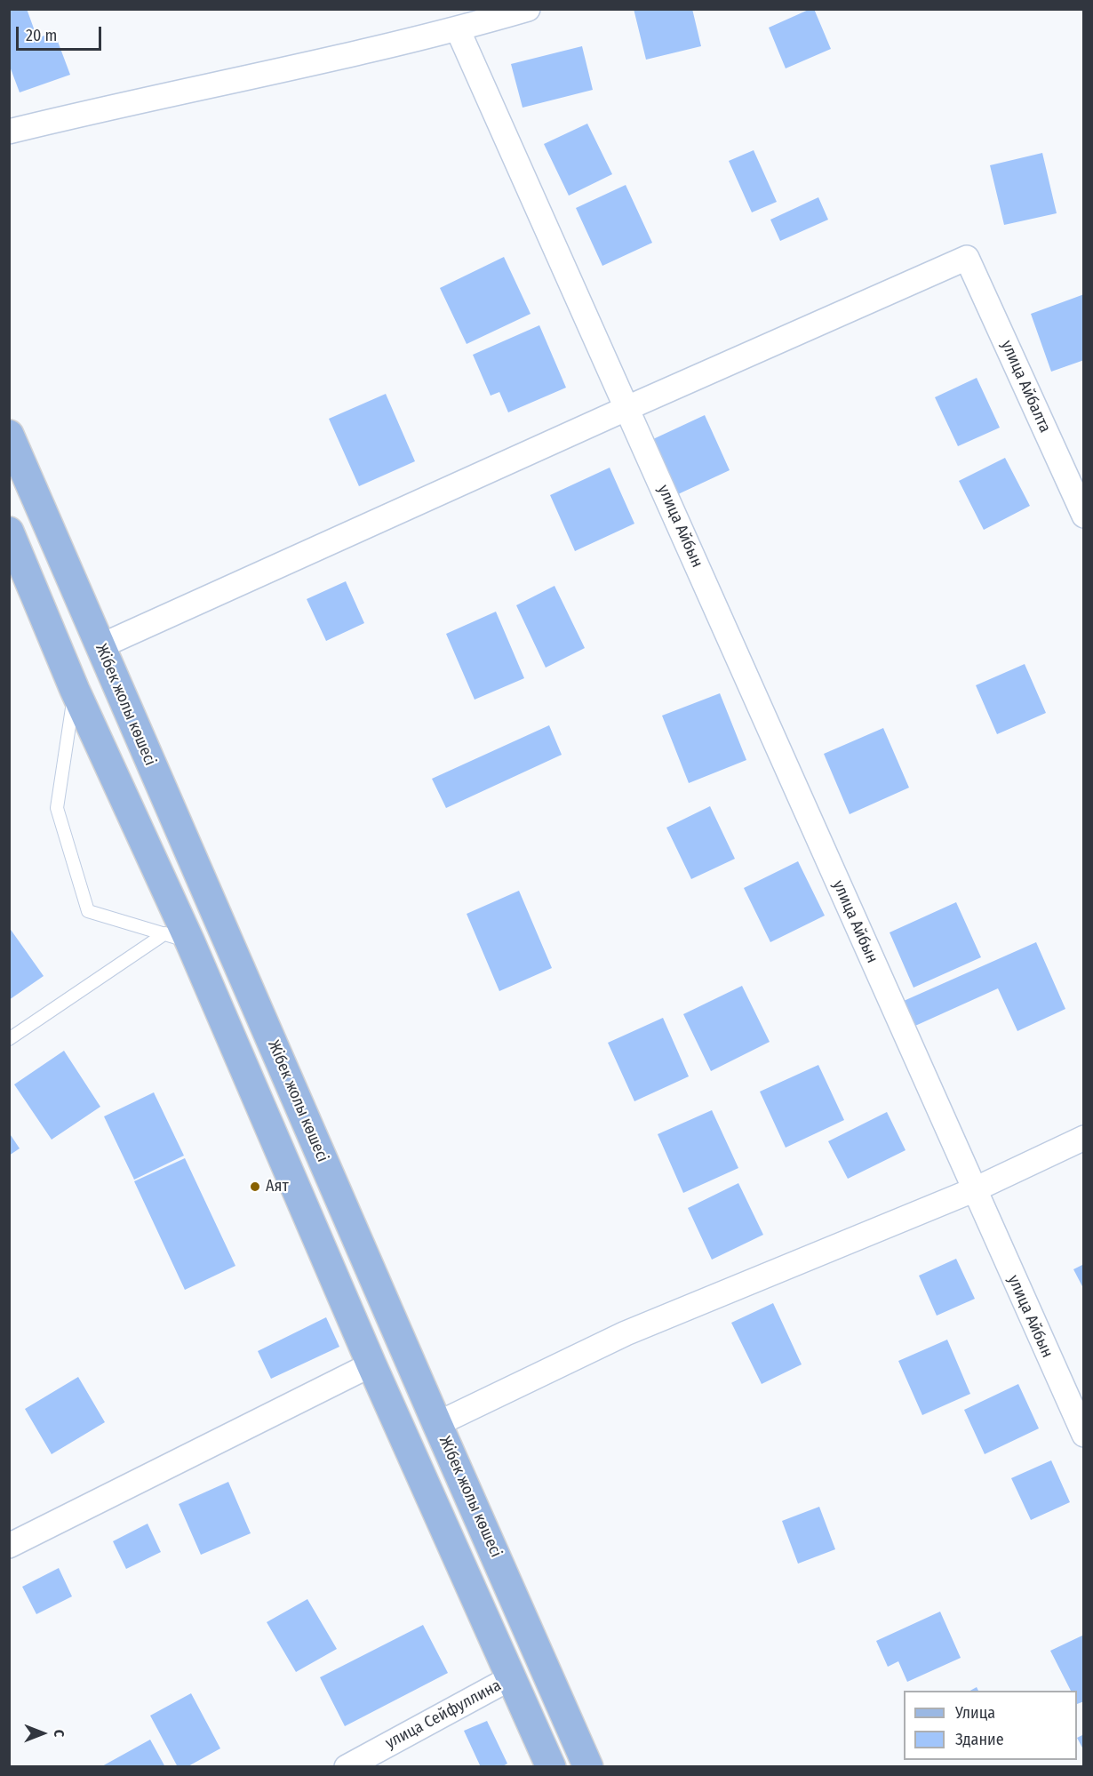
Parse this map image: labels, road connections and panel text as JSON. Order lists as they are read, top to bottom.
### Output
{
  "streets": {
    "main road": ["Жібек жолы көшесі"],
    "street": ["улица Айбалта", "улица Айбын", "улица Сейфуллина"]
  },
  "crossings": [
    ["улица Айбалта", "улица Айбын"]
  ],
  "places": ["Аят"],
  "legend": ["Улица", "Здание"],
  "scale_bar": "20 m",
  "north": "right"
}
